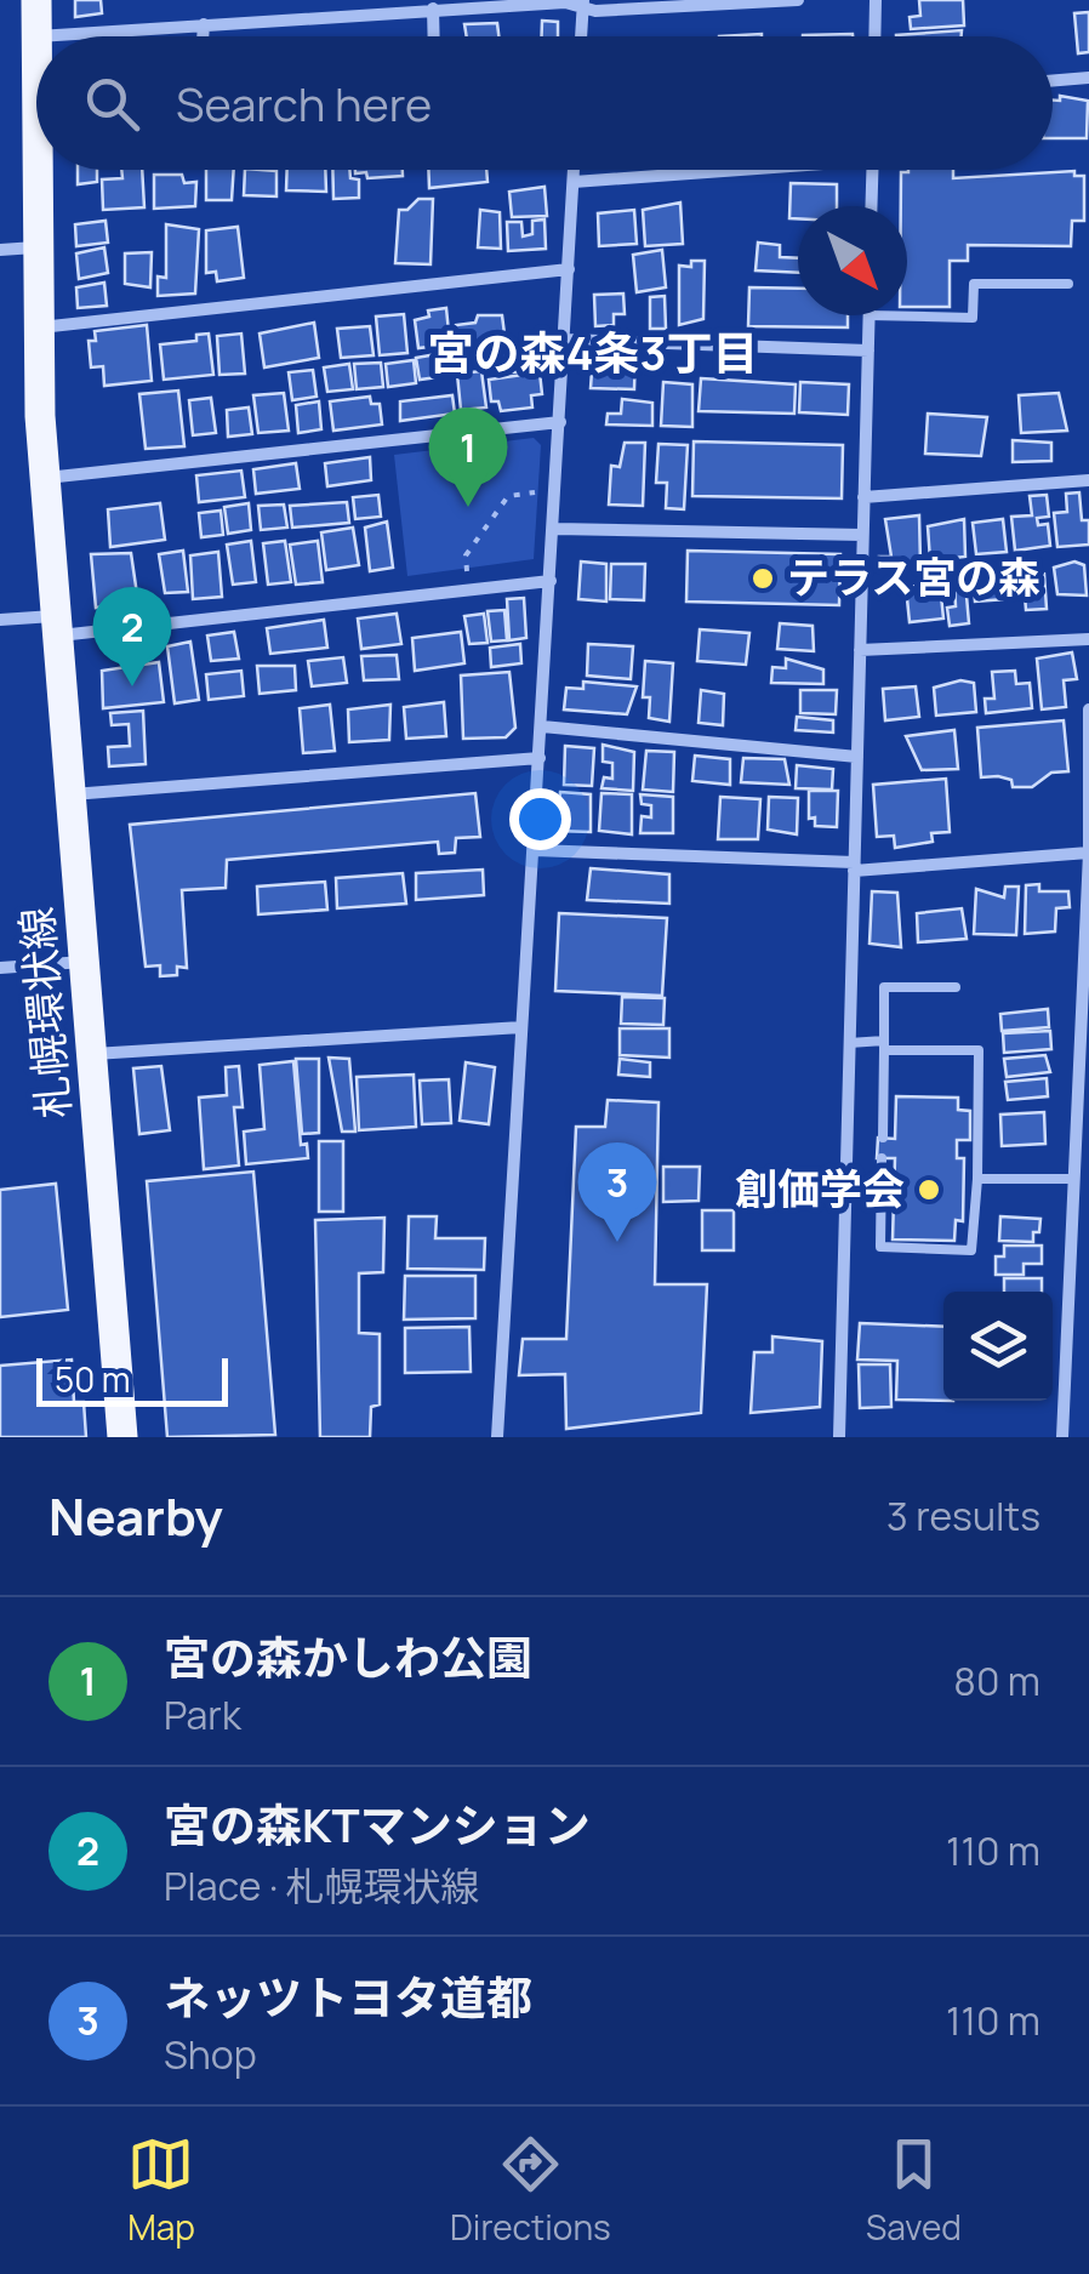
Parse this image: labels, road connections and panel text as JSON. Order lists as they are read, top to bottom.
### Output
{
  "streets": {
    "main road": ["札幌環状線"]
  },
  "districts": ["宮の森4条3丁目"],
  "places": ["テラス宮の森", "創価学会"],
  "scale_bar": "50 m",
  "north": "bottom right",
  "page": {
    "search": "Search here",
    "pins": ["1", "2", "3"],
    "scale": "50 m",
    "heading": ["Nearby", "3 results"],
    "list": [
      {
        "mark": "1",
        "name": "宮の森かしわ公園",
        "note": "Park",
        "value": "80 m"
      },
      {
        "mark": "2",
        "name": "宮の森KTマンション",
        "note": "Place · 札幌環状線",
        "value": "110 m"
      },
      {
        "mark": "3",
        "name": "ネッツトヨタ道都",
        "note": "Shop",
        "value": "110 m"
      }
    ],
    "nav": ["Map", "Directions", "Saved"]
  }
}
